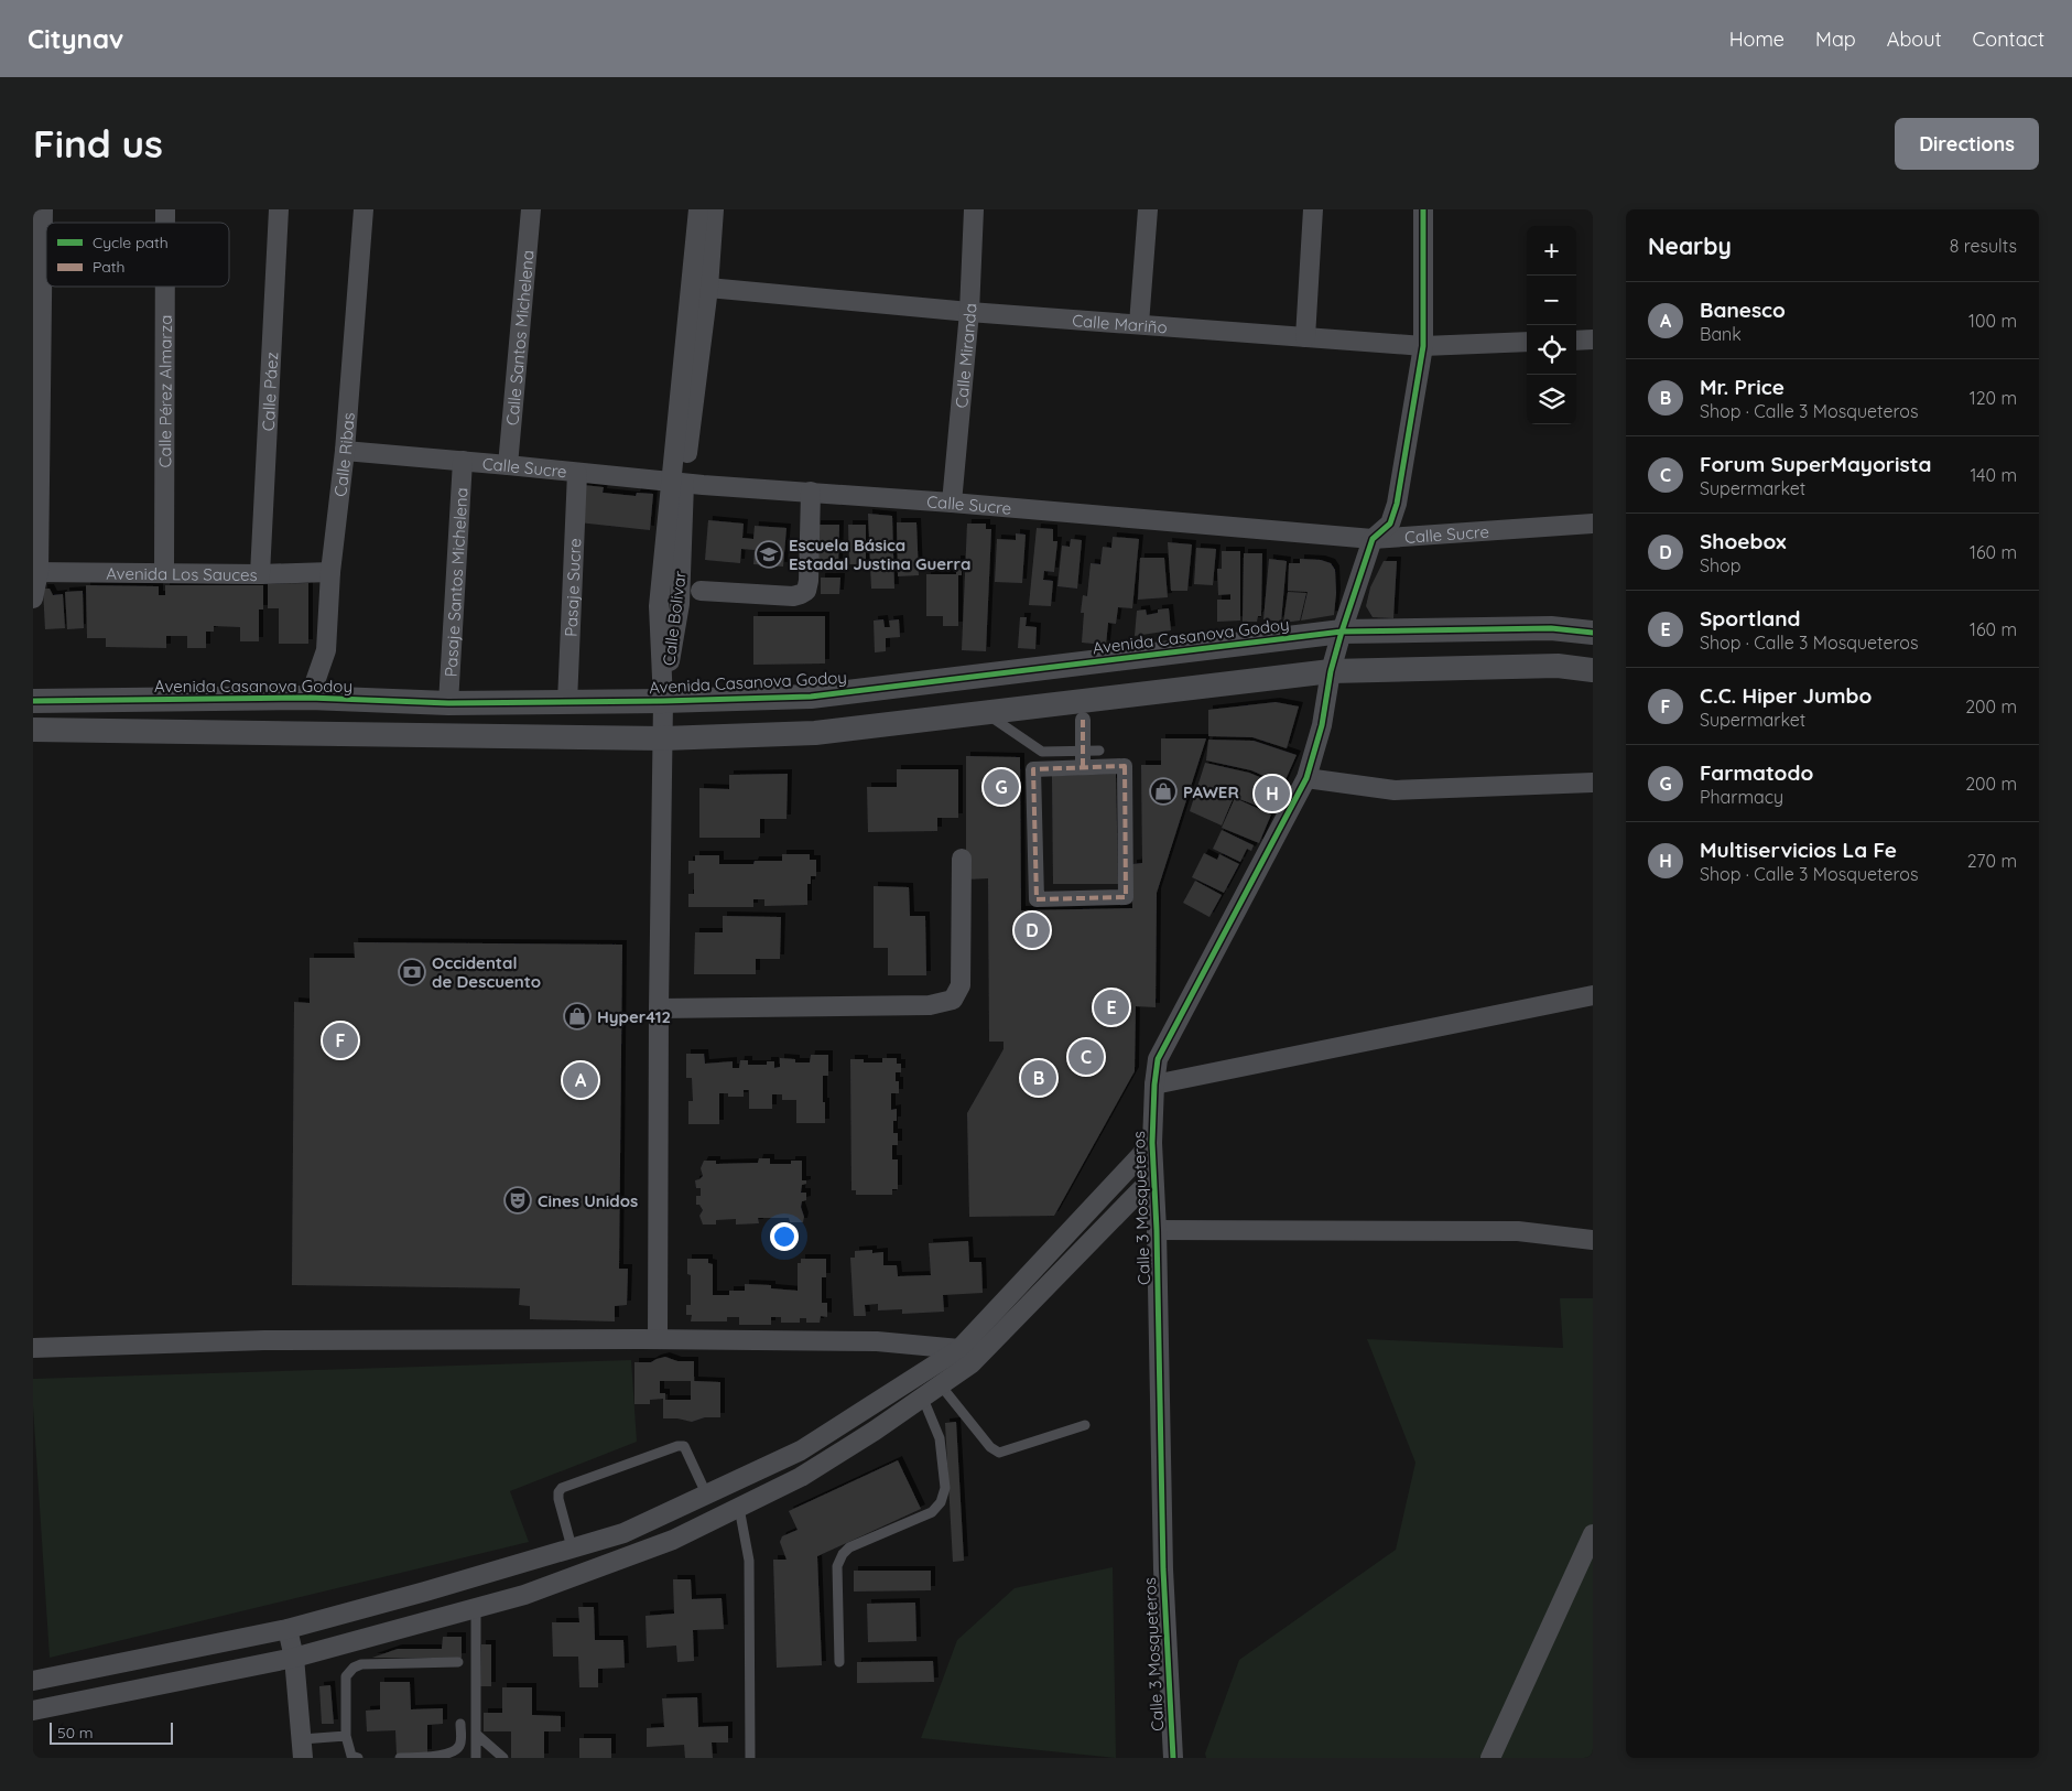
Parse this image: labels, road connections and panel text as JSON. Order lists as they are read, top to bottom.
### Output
{
  "streets": {
    "street": [
      "Calle Mariño",
      "Calle Santos Michelena",
      "Calle Miranda",
      "Calle Pérez Almarza",
      "Calle Páez",
      "Calle Ribas",
      "Calle Sucre",
      "Avenida Los Sauces",
      "Pasaje Santos Michelena",
      "Pasaje Sucre",
      "Calle Bolivar",
      "Avenida Casanova Godoy",
      "Calle 3 Mosqueteros"
    ]
  },
  "crossings": [
    ["Calle Mariño", "Calle Miranda"],
    ["Calle Mariño", "Calle Bolivar"],
    ["Calle Santos Michelena", "Calle Sucre"],
    ["Calle Miranda", "Calle Sucre"],
    ["Calle Pérez Almarza", "Avenida Los Sauces"],
    ["Calle Páez", "Avenida Los Sauces"],
    ["Calle Ribas", "Calle Sucre"],
    ["Calle Ribas", "Avenida Los Sauces"],
    ["Calle Ribas", "Avenida Casanova Godoy"],
    ["Calle Sucre", "Pasaje Santos Michelena"],
    ["Calle Sucre", "Pasaje Sucre"],
    ["Calle Sucre", "Calle Bolivar"],
    ["Calle Sucre", "Calle 3 Mosqueteros"],
    ["Pasaje Santos Michelena", "Avenida Casanova Godoy"],
    ["Pasaje Sucre", "Avenida Casanova Godoy"],
    ["Calle Bolivar", "Avenida Casanova Godoy"],
    ["Avenida Casanova Godoy", "Calle 3 Mosqueteros"]
  ],
  "places": {
    "school or university": ["Escuela Básica Estadal Justina Guerra"],
    "shop": ["PAWER", "Hyper412"],
    "bank": ["Occidental de Descuento"],
    "theatre": ["Cines Unidos"]
  },
  "legend": ["Cycle path", "Path"],
  "scale_bar": "50 m",
  "page": {
    "header": "Citynav",
    "nav": [
      "Home",
      "Map",
      "About",
      "Contact"
    ],
    "buttons": "Directions",
    "title": "Find us",
    "heading": ["Nearby", "8 results"],
    "map_buttons": ["+", "−"],
    "list": [
      {
        "mark": "A",
        "name": "Banesco",
        "note": "Bank",
        "value": "100 m"
      },
      {
        "mark": "B",
        "name": "Mr. Price",
        "note": "Shop · Calle 3 Mosqueteros",
        "value": "120 m"
      },
      {
        "mark": "C",
        "name": "Forum SuperMayorista",
        "note": "Supermarket",
        "value": "140 m"
      },
      {
        "mark": "D",
        "name": "Shoebox",
        "note": "Shop",
        "value": "160 m"
      },
      {
        "mark": "E",
        "name": "Sportland",
        "note": "Shop · Calle 3 Mosqueteros",
        "value": "160 m"
      },
      {
        "mark": "F",
        "name": "C.C. Hiper Jumbo",
        "note": "Supermarket",
        "value": "200 m"
      },
      {
        "mark": "G",
        "name": "Farmatodo",
        "note": "Pharmacy",
        "value": "200 m"
      },
      {
        "mark": "H",
        "name": "Multiservicios La Fe",
        "note": "Shop · Calle 3 Mosqueteros",
        "value": "270 m"
      }
    ],
    "pins": [
      "G",
      "H",
      "D",
      "E",
      "F",
      "C",
      "B",
      "A"
    ],
    "scale": "50 m"
  }
}
